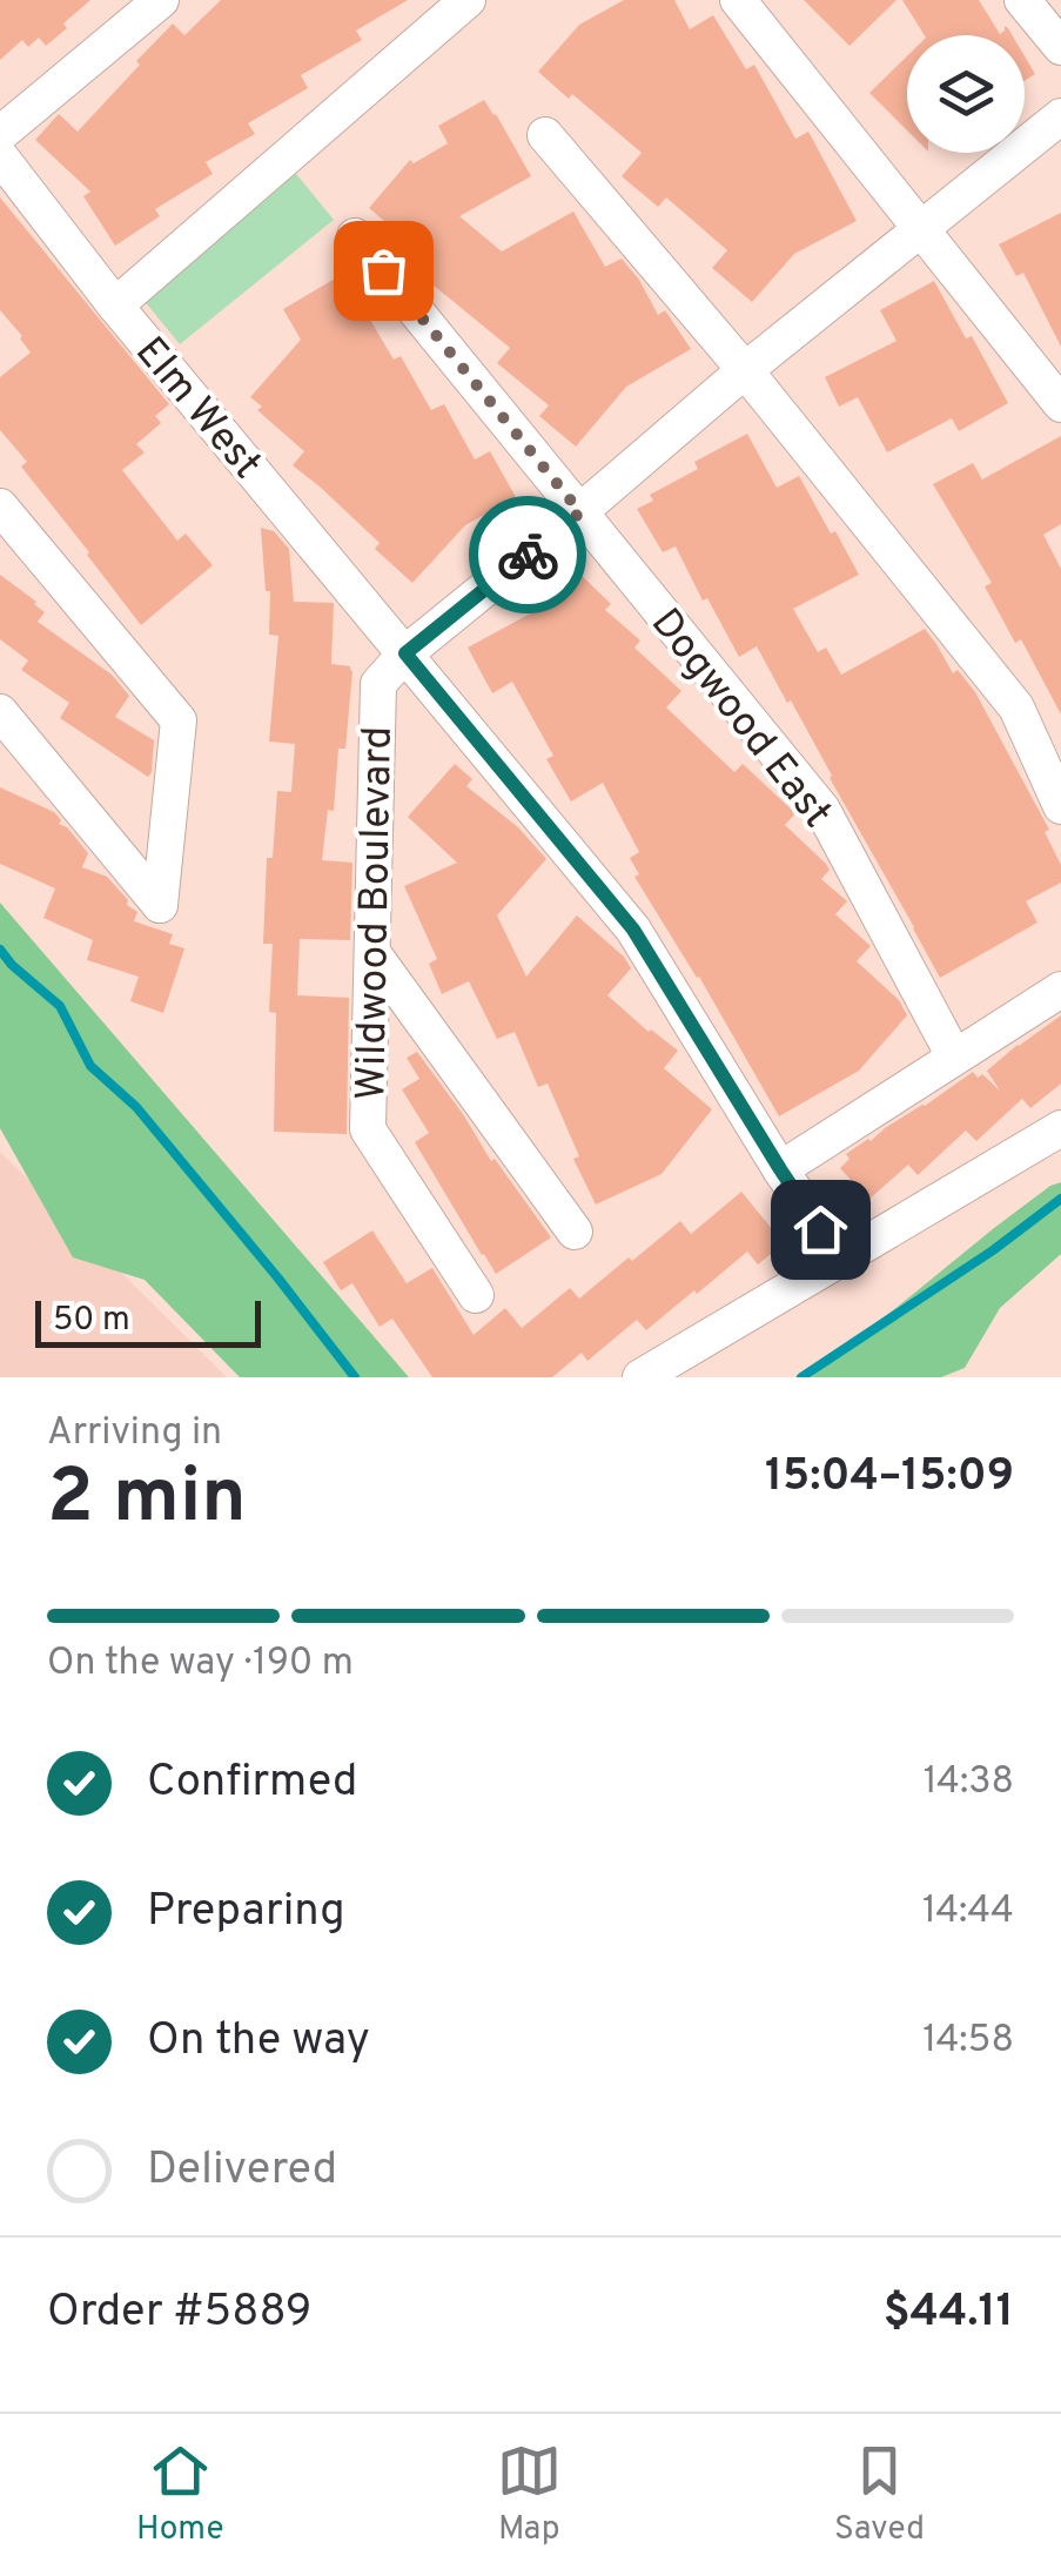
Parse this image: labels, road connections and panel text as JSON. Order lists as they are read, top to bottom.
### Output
{
  "streets": {
    "street": ["Elm West", "Dogwood East", "Wildwood Boulevard"]
  },
  "crossings": [
    ["Elm West", "Wildwood Boulevard"],
    ["Dogwood East", "Wildwood Boulevard"]
  ],
  "scale_bar": "50 m",
  "page": {
    "scale": "50 m",
    "heading": ["2 min", "Arriving in", "15:04–15:09"],
    "panel": ["Order #5889", "$44.11"],
    "bar": "On the way · 190 m",
    "list": [
      ["Confirmed", "14:38"],
      ["Preparing", "14:44"],
      ["On the way", "14:58"],
      "Delivered"
    ],
    "tabs": ["Home", "Map", "Saved"]
  }
}
